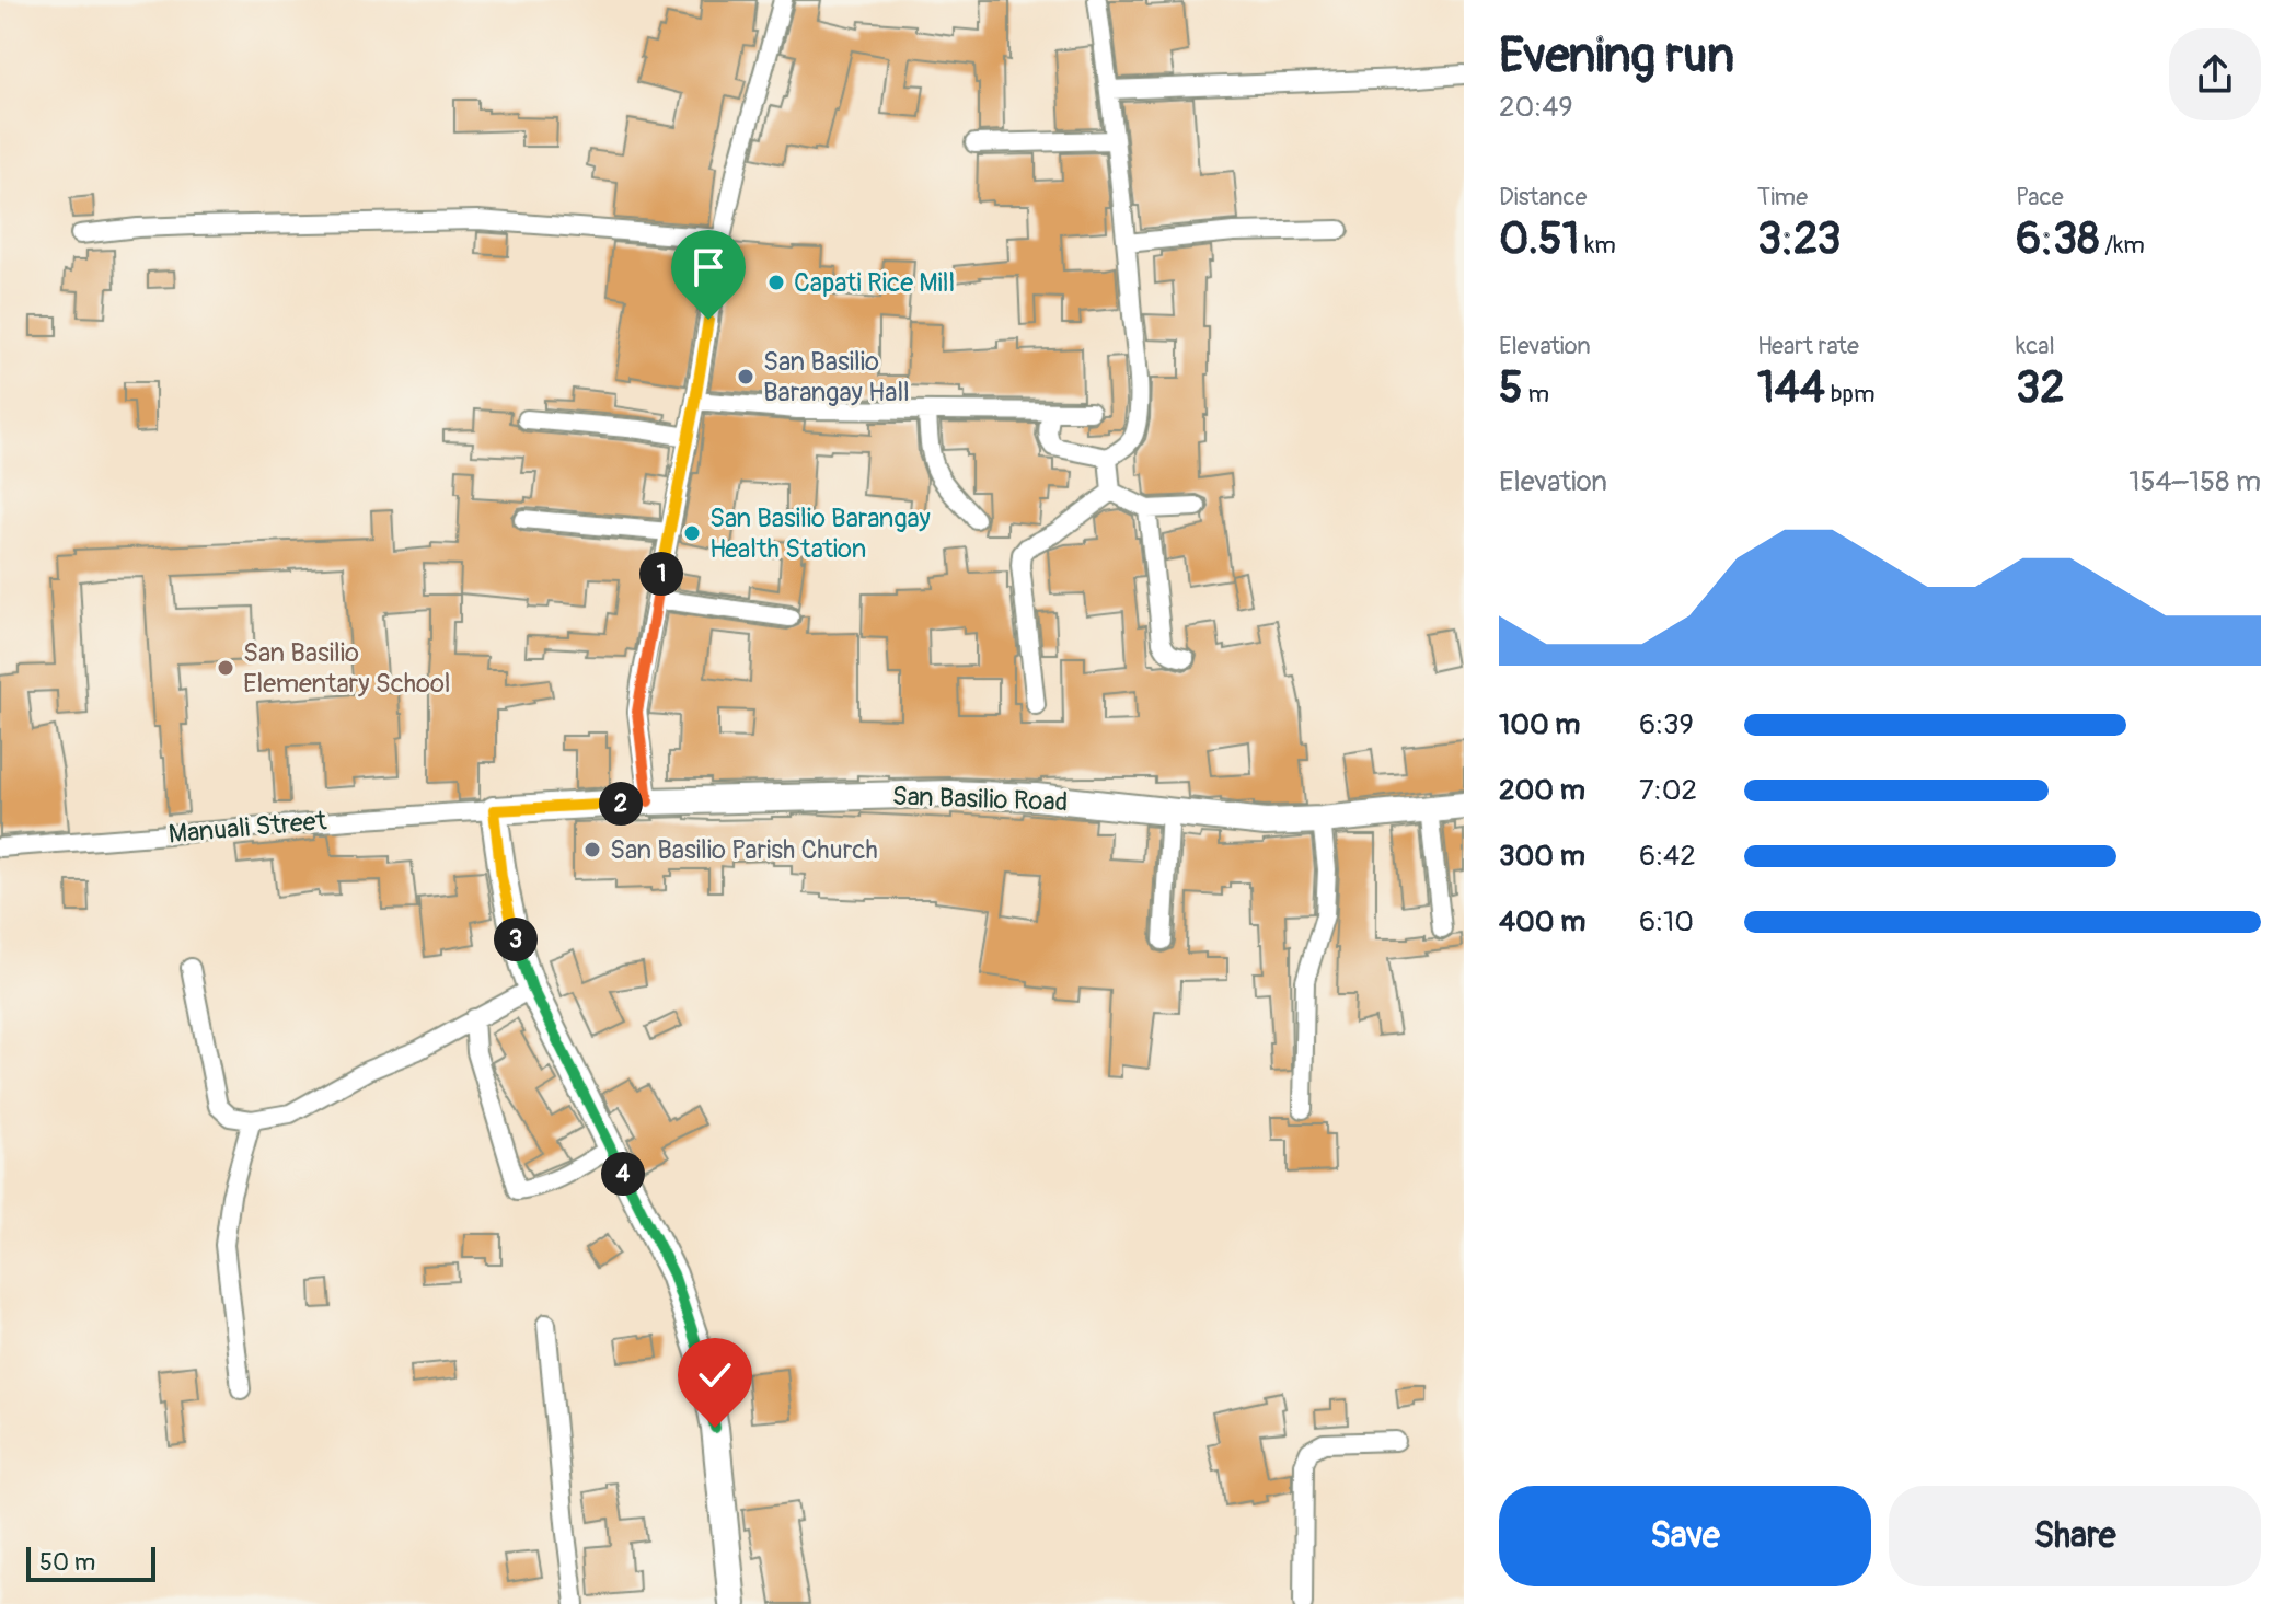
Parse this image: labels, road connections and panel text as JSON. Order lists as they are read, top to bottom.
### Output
{
  "streets": {
    "street": ["San Basilio Road", "Manuali Street"]
  },
  "crossings": [
    ["San Basilio Road", "Manuali Street"]
  ],
  "places": [
    "Capati Rice Mill",
    "San Basilio Barangay Hall",
    "San Basilio Barangay Health Station",
    "San Basilio Elementary School",
    "San Basilio Parish Church"
  ],
  "scale_bar": "50 m",
  "page": {
    "heading": ["Evening run", "20:49"],
    "stats": [
      ["Distance", "0.51 km"],
      ["Time", "3:23"],
      ["Pace", "6:38 /km"],
      ["Elevation", "5 m"],
      ["Heart rate", "144 bpm"],
      ["kcal", "32"]
    ],
    "chart": ["Elevation", "154–158 m"],
    "pins": [
      "1",
      "2",
      "3",
      "4"
    ],
    "list": [
      {
        "name": "100 m",
        "note": "6:39"
      },
      {
        "name": "200 m",
        "note": "7:02"
      },
      {
        "name": "300 m",
        "note": "6:42"
      },
      {
        "name": "400 m",
        "note": "6:10"
      }
    ],
    "buttons": ["Save", "Share"],
    "scale": "50 m"
  }
}
